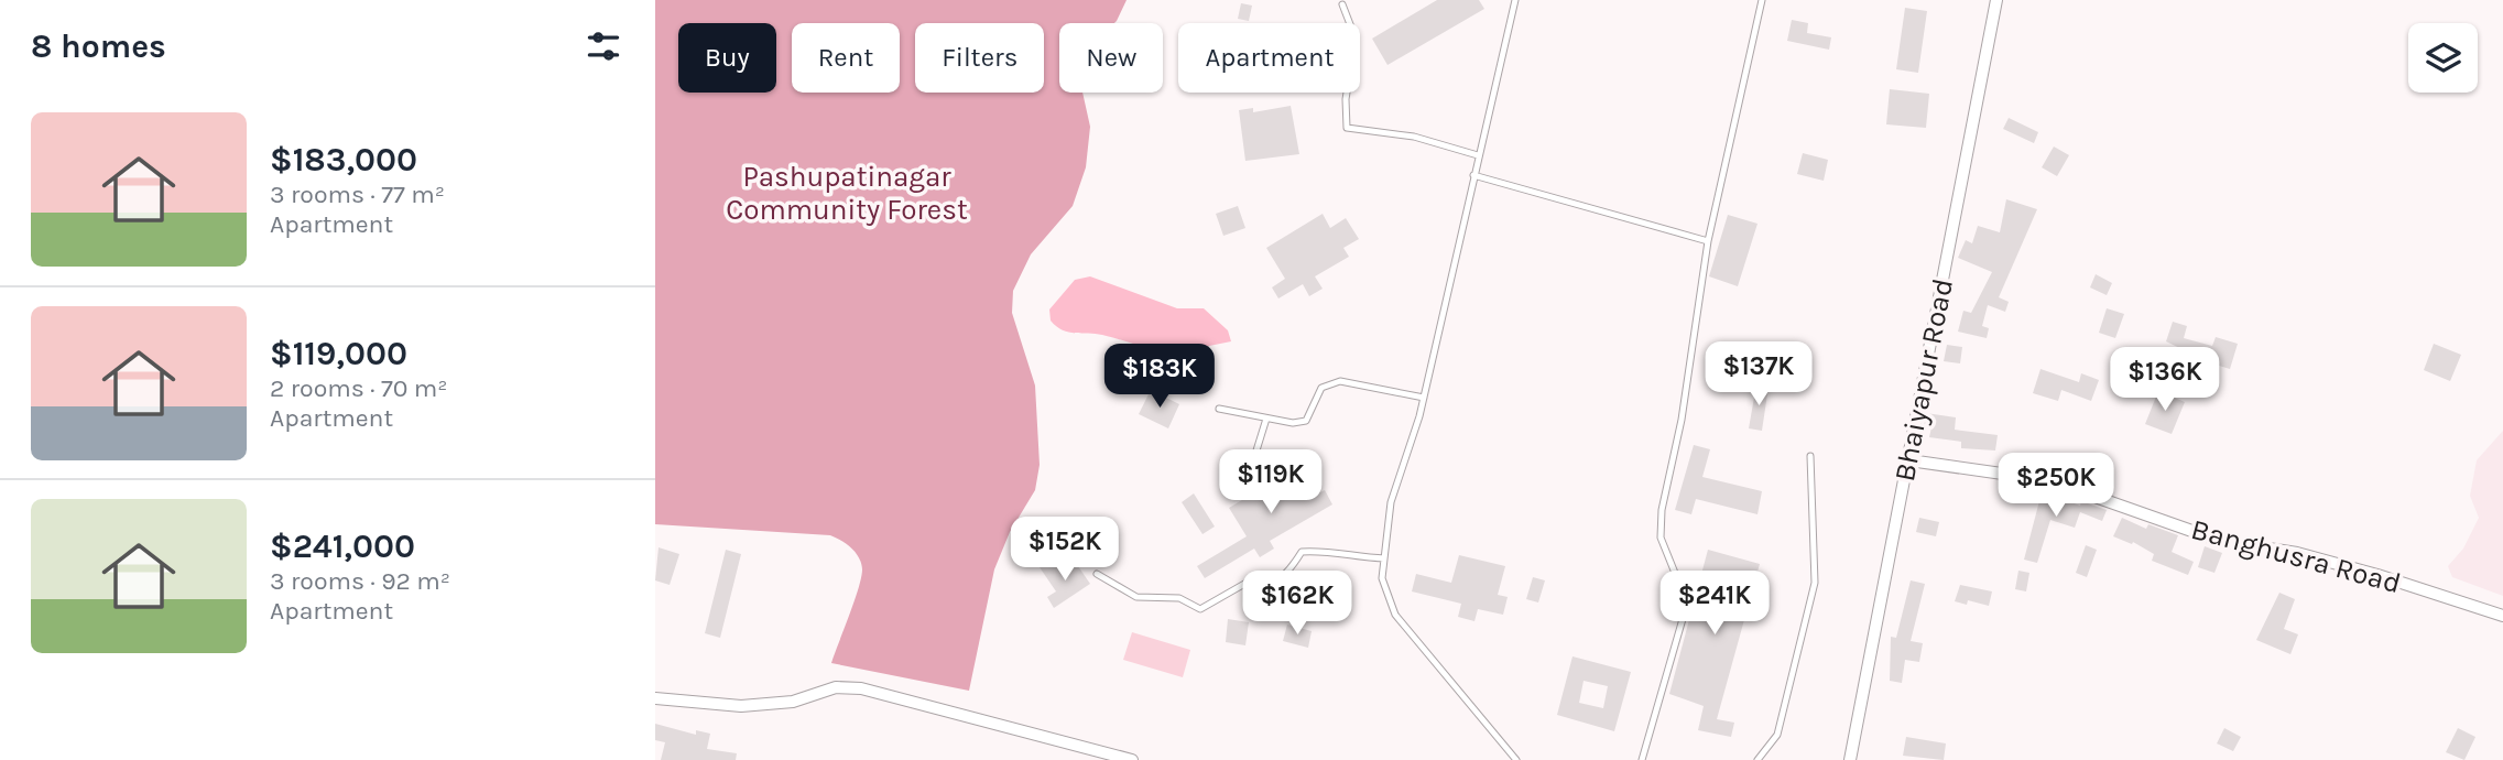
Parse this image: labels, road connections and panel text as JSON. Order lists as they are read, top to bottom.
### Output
{
  "streets": {
    "street": ["Bhaiyapur Road", "Banghusra Road"]
  },
  "crossings": [
    ["Bhaiyapur Road", "Banghusra Road"]
  ],
  "parks": ["Pashupatinagar Community Forest"],
  "page": {
    "heading": "8 homes",
    "chip": [
      "Buy",
      "Rent",
      "Filters",
      "New",
      "Apartment"
    ],
    "list": [
      {
        "name": "$183,000",
        "note": "3 rooms · 77 m² · Apartment"
      },
      {
        "name": "$119,000",
        "note": "2 rooms · 70 m² · Apartment"
      },
      {
        "name": "$241,000",
        "note": "3 rooms · 92 m² · Apartment"
      }
    ],
    "price": [
      "$137K",
      "$183K",
      "$136K",
      "$119K",
      "$250K",
      "$152K",
      "$162K",
      "$241K"
    ]
  }
}
